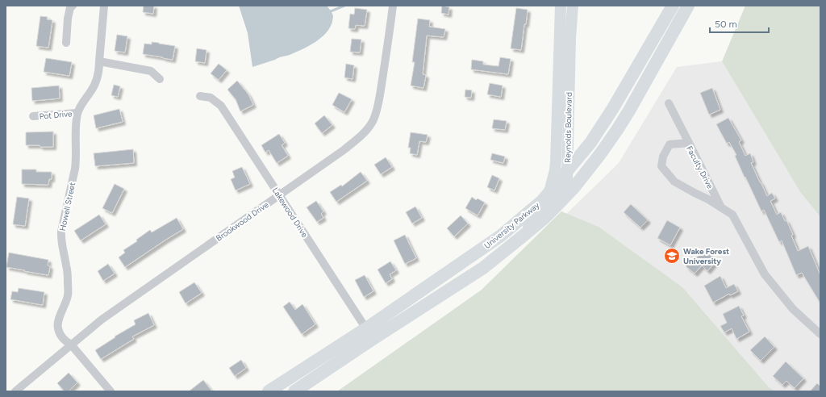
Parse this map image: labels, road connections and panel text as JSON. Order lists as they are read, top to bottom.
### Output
{
  "streets": {
    "main road": ["Reynolds Boulevard", "University Parkway"],
    "street": [
      "Pot Drive",
      "Faculty Drive",
      "Howell Street",
      "Lakewood Drive",
      "Brookwood Drive"
    ]
  },
  "crossings": [
    ["Pot Drive", "Howell Street"],
    ["Reynolds Boulevard", "University Parkway"],
    ["Howell Street", "Brookwood Drive"],
    ["Lakewood Drive", "Brookwood Drive"],
    ["Lakewood Drive", "University Parkway"]
  ],
  "places": {
    "school or university": ["Wake Forest University"]
  },
  "scale_bar": "50 m"
}
